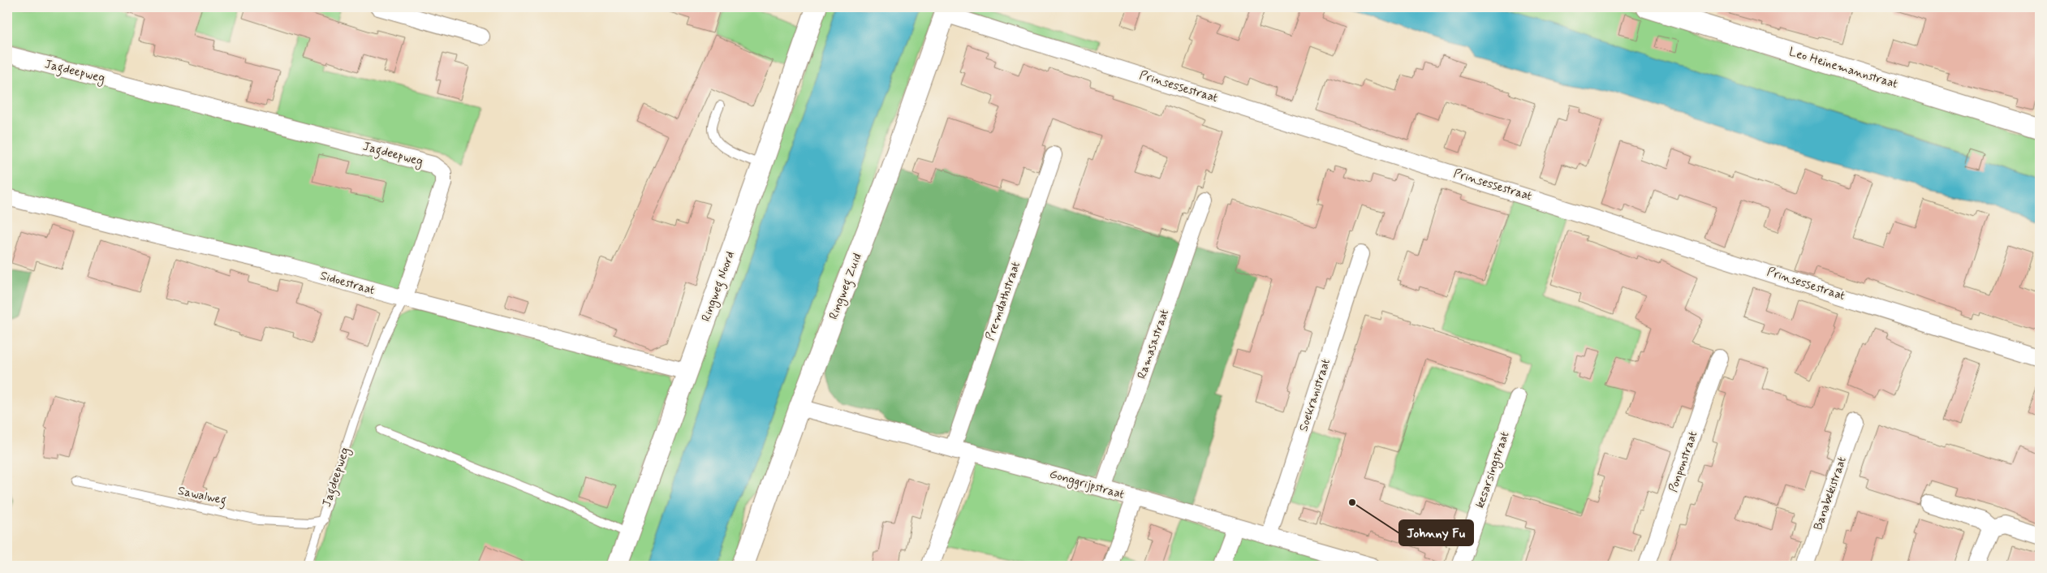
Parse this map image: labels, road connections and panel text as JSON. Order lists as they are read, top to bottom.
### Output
{
  "streets": {
    "street": [
      "Leo Heinemannstraat",
      "Jagdeepweg",
      "Prinsessestraat",
      "Sidoestraat",
      "Ringweg Noord",
      "Ringweg Zuid",
      "Premdathstraat",
      "Ramasastraat",
      "Soekranistraat",
      "Ponponstraat",
      "kesarsingstraat",
      "Gonggrijpstraat",
      "Banabekistraat"
    ],
    "lane": ["Sawalweg"]
  },
  "crossings": [
    ["Jagdeepweg", "Sidoestraat"],
    ["Jagdeepweg", "Sawalweg"],
    ["Prinsessestraat", "Ringweg Zuid"],
    ["Sidoestraat", "Ringweg Noord"],
    ["Ringweg Zuid", "Gonggrijpstraat"],
    ["Premdathstraat", "Gonggrijpstraat"],
    ["Ramasastraat", "Gonggrijpstraat"],
    ["Soekranistraat", "Gonggrijpstraat"]
  ],
  "places": ["Johnny Fu"]
}
